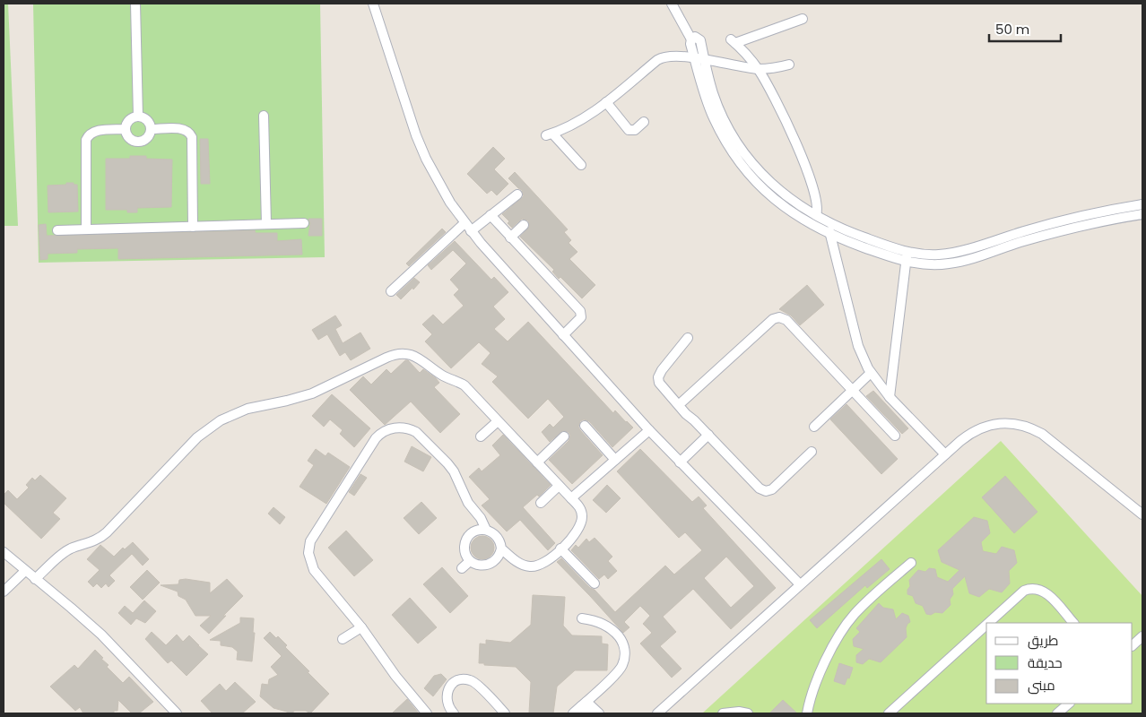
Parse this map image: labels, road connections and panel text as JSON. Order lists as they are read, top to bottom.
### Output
{
  "legend": ["طريق", "حديقة", "مبنى"],
  "scale_bar": "50 m"
}
